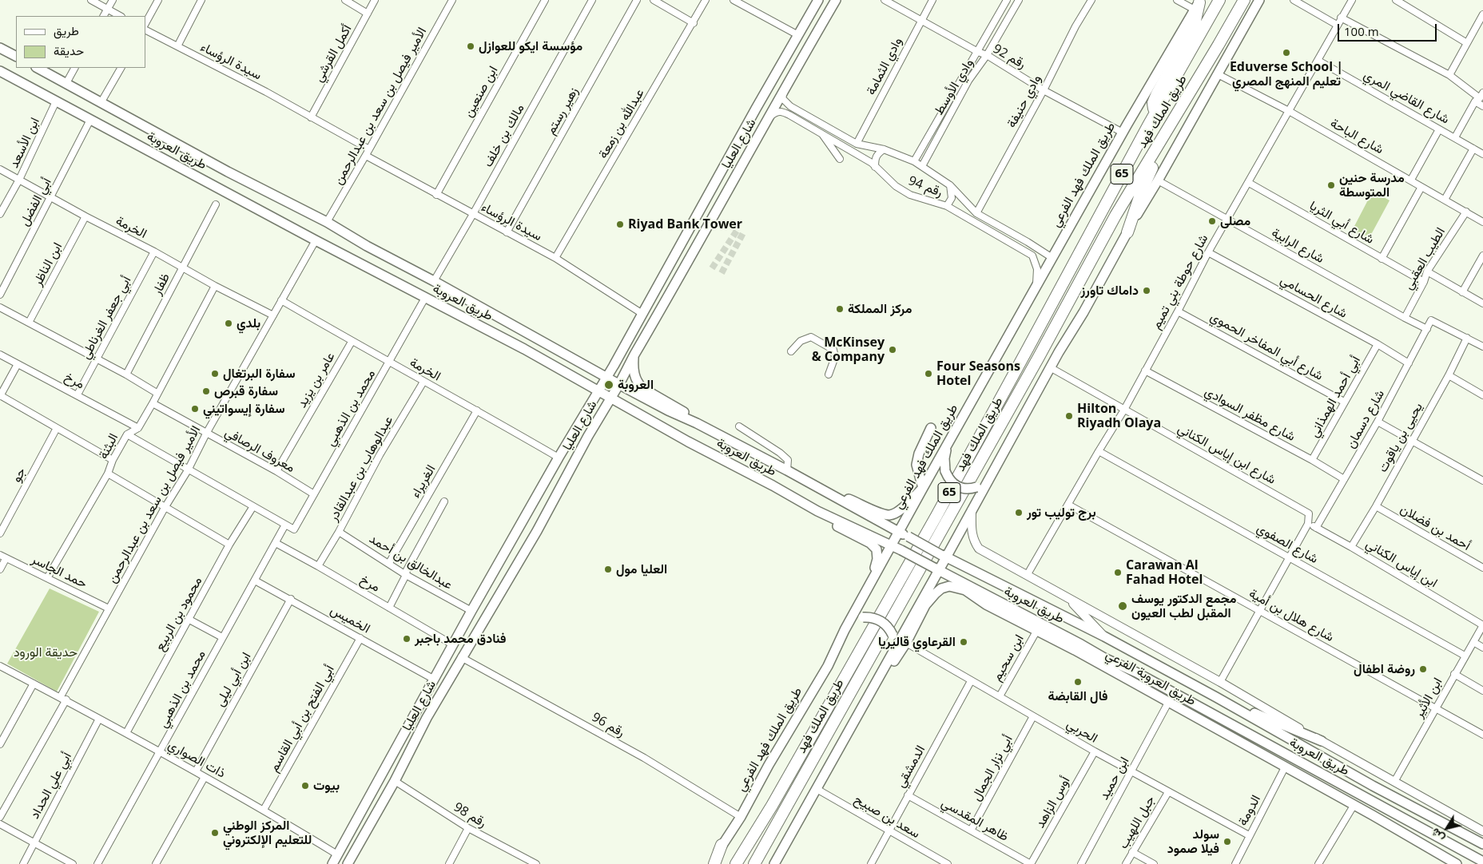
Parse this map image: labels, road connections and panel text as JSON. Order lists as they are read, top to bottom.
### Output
{
  "streets": {
    "highway": ["طريق الملك فهد", "65"],
    "main road": [
      "شارع العليا",
      "طريق العروبة",
      "طريق الملك فهد الفرعي",
      "طريق العروبة الفرعي"
    ],
    "street": [
      "أكمل القرشي",
      "رقم 92",
      "سيدة الرؤساء",
      "وادي الثمامة",
      "وادي الأوسط",
      "ابن صنعين",
      "شارع القاضي المري",
      "وادي حنيفة",
      "الأمير فيصل بن سعد بن عبدالرحمن",
      "زهير رستم",
      "عبدالله بن زمعة",
      "مالك بن خلف",
      "شارع الباحة",
      "ابن الأسعد",
      "رقم 94",
      "أبي الفضل",
      "شارع أبي الثريا",
      "الخرمة",
      "شارع الرابية",
      "الطيب العقبي",
      "ابن الناظر",
      "شارع حوطة بني تميم",
      "ظفار",
      "شارع الحسامي",
      "أبي جعفر الغرناطي",
      "شارع أبي المفاخر الحموي",
      "عامر بن يزيد",
      "مرخ",
      "أبي أحمد الهمذاني",
      "محمد بن الذهبي",
      "شارع مظفر السوادي",
      "شارع دسمان",
      "يحيى بن ياقوت",
      "البثنة",
      "معروف الرصافي",
      "شارع ابن إياس الكناني",
      "عبدالوهاب بن عبدالقادر",
      "جو",
      "الغريراء",
      "أحمد بن فضلان",
      "شارع الصفوي",
      "عبدالخالق بن أحمد",
      "ابن إياس الكناني",
      "حمد الجاسر",
      "محمود بن الربيع",
      "شارع هلال بن أمية",
      "الخميس",
      "ابن سحيم",
      "ابن أبي ليلى",
      "ابن الأثير",
      "أبي الفتح بن أبي القاسم",
      "رقم 96",
      "الحربي",
      "ذات الصواري",
      "الدمشقي",
      "أبي نزار الجمال",
      "ابن حميد",
      "أبي علي الحداد",
      "أوس الزاهد",
      "الدومة",
      "رقم 98",
      "سعد بن صبيح",
      "ظاهر المقدسي",
      "جبل اللهيب"
    ]
  },
  "crossings": [
    ["أكمل القرشي", "سيدة الرؤساء"],
    ["رقم 92", "وادي الثمامة"],
    ["رقم 92", "وادي الأوسط"],
    ["رقم 92", "وادي حنيفة"],
    ["رقم 92", "طريق الملك فهد الفرعي"],
    ["سيدة الرؤساء", "ابن صنعين"],
    ["سيدة الرؤساء", "الأمير فيصل بن سعد بن عبدالرحمن"],
    ["سيدة الرؤساء", "زهير رستم"],
    ["سيدة الرؤساء", "عبدالله بن زمعة"],
    ["سيدة الرؤساء", "مالك بن خلف"],
    ["سيدة الرؤساء", "شارع العليا"],
    ["وادي الثمامة", "رقم 94"],
    ["وادي الأوسط", "رقم 94"],
    ["شارع القاضي المري", "شارع حوطة بني تميم"],
    ["وادي حنيفة", "رقم 94"],
    ["الأمير فيصل بن سعد بن عبدالرحمن", "طريق العروبة"],
    ["الأمير فيصل بن سعد بن عبدالرحمن", "الخرمة"],
    ["الأمير فيصل بن سعد بن عبدالرحمن", "معروف الرصافي"],
    ["الأمير فيصل بن سعد بن عبدالرحمن", "حمد الجاسر"],
    ["الأمير فيصل بن سعد بن عبدالرحمن", "ذات الصواري"],
    ["مالك بن خلف", "طريق العروبة"],
    ["شارع الباحة", "الطيب العقبي"],
    ["شارع الباحة", "شارع حوطة بني تميم"],
    ["ابن الأسعد", "طريق العروبة"],
    ["ابن الأسعد", "الخرمة"],
    ["شارع العليا", "طريق العروبة"],
    ["شارع العليا", "رقم 94"],
    ["شارع العليا", "الخرمة"],
    ["شارع العليا", "مرخ"],
    ["شارع العليا", "عبدالخالق بن أحمد"],
    ["شارع العليا", "الخميس"],
    ["شارع العليا", "رقم 96"],
    ["شارع العليا", "ذات الصواري"],
    ["شارع العليا", "رقم 98"],
    ["طريق العروبة", "طريق الملك فهد الفرعي"],
    ["طريق العروبة", "أبي الفضل"],
    ["طريق العروبة", "محمد بن الذهبي"],
    ["طريق الملك فهد الفرعي", "رقم 94"],
    ["طريق الملك فهد الفرعي", "رقم 96"],
    ["أبي الفضل", "الخرمة"],
    ["شارع أبي الثريا", "الطيب العقبي"],
    ["شارع أبي الثريا", "شارع حوطة بني تميم"],
    ["الخرمة", "ابن الناظر"],
    ["الخرمة", "ظفار"],
    ["الخرمة", "أبي جعفر الغرناطي"],
    ["الخرمة", "عامر بن يزيد"],
    ["الخرمة", "محمد بن الذهبي"],
    ["الخرمة", "البثنة"],
    ["الخرمة", "عبدالوهاب بن عبدالقادر"],
    ["الخرمة", "الغريراء"],
    ["شارع الرابية", "الطيب العقبي"],
    ["شارع الرابية", "شارع حوطة بني تميم"],
    ["شارع الرابية", "شارع دسمان"],
    ["شارع حوطة بني تميم", "شارع الحسامي"],
    ["شارع حوطة بني تميم", "شارع أبي المفاخر الحموي"],
    ["شارع حوطة بني تميم", "شارع مظفر السوادي"],
    ["شارع حوطة بني تميم", "شارع ابن إياس الكناني"],
    ["شارع حوطة بني تميم", "شارع الصفوي"],
    ["شارع حوطة بني تميم", "شارع هلال بن أمية"],
    ["شارع الحسامي", "أبي أحمد الهمذاني"],
    ["شارع الحسامي", "شارع دسمان"],
    ["أبي جعفر الغرناطي", "مرخ"],
    ["شارع أبي المفاخر الحموي", "أبي أحمد الهمذاني"],
    ["عامر بن يزيد", "معروف الرصافي"],
    ["مرخ", "محمد بن الذهبي"],
    ["مرخ", "البثنة"],
    ["مرخ", "عبدالوهاب بن عبدالقادر"],
    ["أبي أحمد الهمذاني", "شارع مظفر السوادي"],
    ["محمد بن الذهبي", "معروف الرصافي"],
    ["محمد بن الذهبي", "الخميس"],
    ["محمد بن الذهبي", "ذات الصواري"],
    ["شارع مظفر السوادي", "شارع دسمان"],
    ["شارع دسمان", "يحيى بن ياقوت"],
    ["شارع دسمان", "ابن إياس الكناني"],
    ["يحيى بن ياقوت", "أحمد بن فضلان"],
    ["يحيى بن ياقوت", "ابن إياس الكناني"],
    ["البثنة", "معروف الرصافي"],
    ["البثنة", "حمد الجاسر"],
    ["شارع ابن إياس الكناني", "ابن إياس الكناني"],
    ["عبدالوهاب بن عبدالقادر", "عبدالخالق بن أحمد"],
    ["الغريراء", "عبدالخالق بن أحمد"],
    ["شارع الصفوي", "ابن الأثير"],
    ["ابن إياس الكناني", "ابن الأثير"],
    ["محمود بن الربيع", "ذات الصواري"],
    ["شارع هلال بن أمية", "ابن الأثير"],
    ["الخميس", "ابن أبي ليلى"],
    ["الخميس", "أبي الفتح بن أبي القاسم"],
    ["ابن سحيم", "طريق العروبة الفرعي"],
    ["ابن سحيم", "الحربي"],
    ["طريق العروبة الفرعي", "الحربي"],
    ["طريق العروبة الفرعي", "ابن حميد"],
    ["طريق العروبة الفرعي", "الدومة"],
    ["ابن أبي ليلى", "ذات الصواري"],
    ["أبي الفتح بن أبي القاسم", "ذات الصواري"],
    ["الحربي", "الدمشقي"],
    ["الحربي", "أبي نزار الجمال"],
    ["الحربي", "ابن حميد"],
    ["الحربي", "أوس الزاهد"],
    ["الحربي", "الدومة"],
    ["الحربي", "جبل اللهيب"],
    ["ذات الصواري", "أبي علي الحداد"],
    ["الدمشقي", "سعد بن صبيح"],
    ["الدمشقي", "ظاهر المقدسي"],
    ["أبي نزار الجمال", "ظاهر المقدسي"],
    ["أوس الزاهد", "ظاهر المقدسي"]
  ],
  "parks": ["حديقة الورود"],
  "places": [
    "مؤسسة ايكو للعوازل",
    "Eduverse School | تعليم المنهج المصري",
    "مدرسة حنين المتوسطة",
    "مصلى",
    "Riyad Bank Tower",
    "داماك تاورز",
    "مركز المملكة",
    "بلدي",
    "McKinsey & Company",
    "سفارة البرتغال",
    "Four Seasons Hotel",
    "العروبة",
    "سفارة قبرص",
    "سفارة إيسواتيني",
    "Hilton Riyadh Olaya",
    "برج توليب تور",
    "العليا مول",
    "Carawan Al Fahad Hotel",
    "مجمع الدكتور يوسف المقبل لطب العيون",
    "فنادق محمد باجبر",
    "القرعاوي قاليريا",
    "روضة اطفال",
    "فال القابضة",
    "بيوت",
    "المركز الوطني للتعليم الإلكتروني",
    "سولد فيلا صمود"
  ],
  "legend": ["طريق", "حديقة"],
  "scale_bar": "100 m",
  "north": "bottom left"
}
